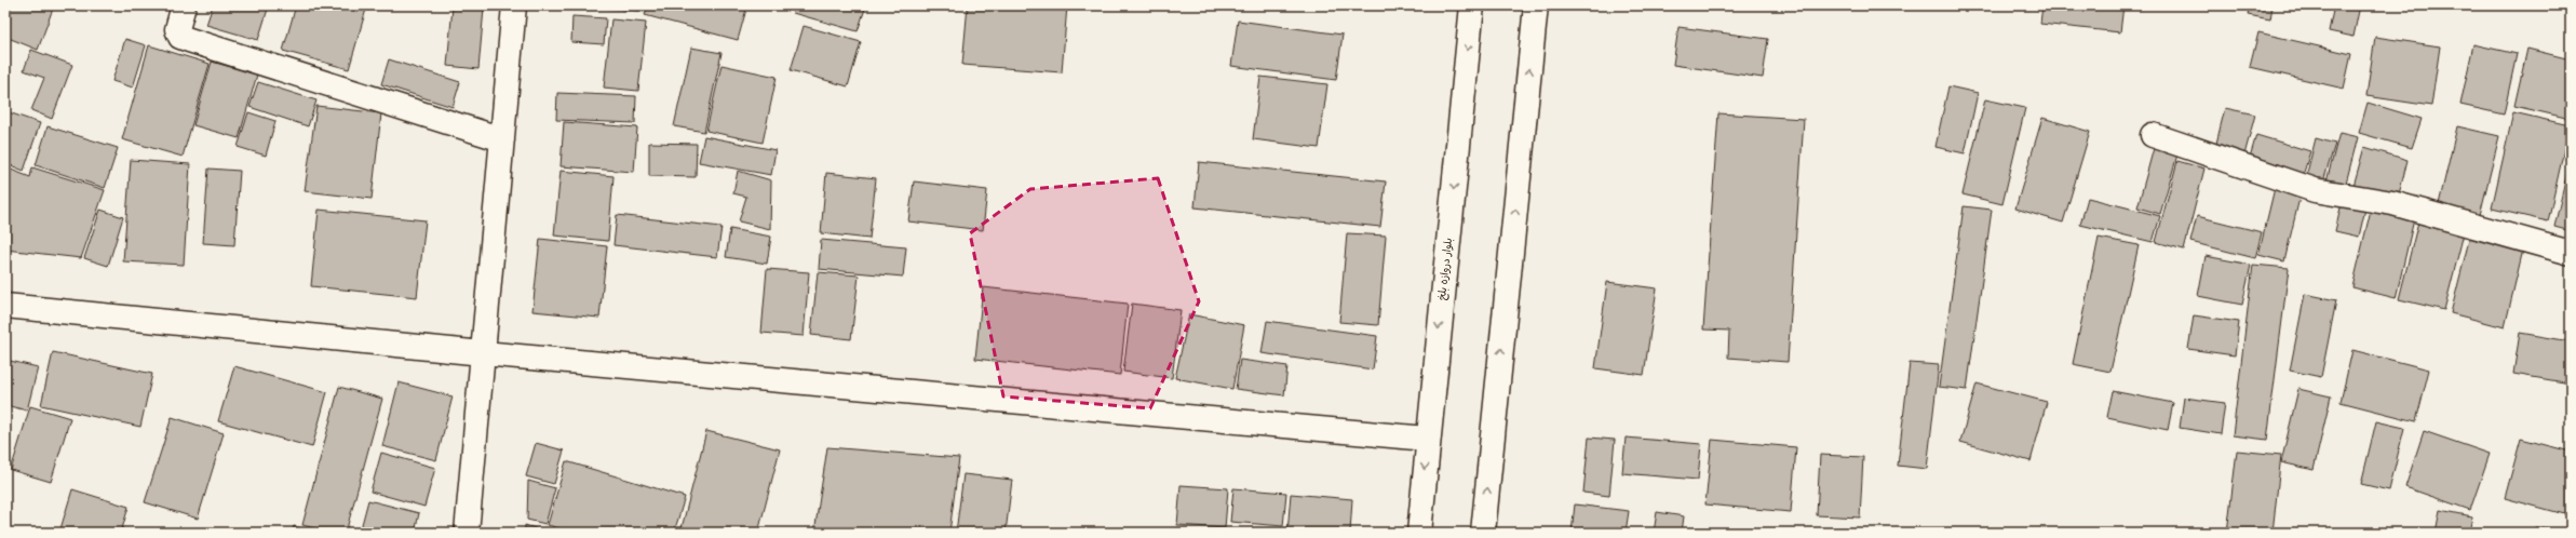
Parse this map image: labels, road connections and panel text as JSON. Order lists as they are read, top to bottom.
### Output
{
  "streets": {
    "street": ["بلوار دروازه بلخ"]
  }
}
